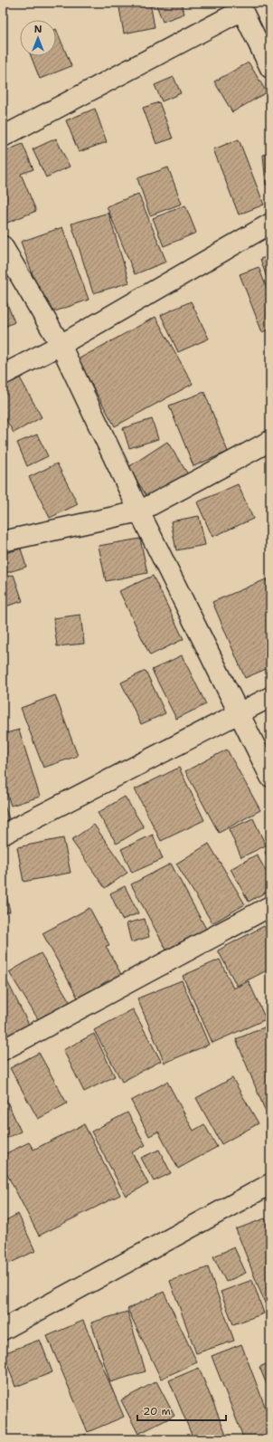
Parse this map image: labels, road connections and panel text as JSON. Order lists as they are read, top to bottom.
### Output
{
  "scale_bar": "20 m",
  "north": "top"
}
